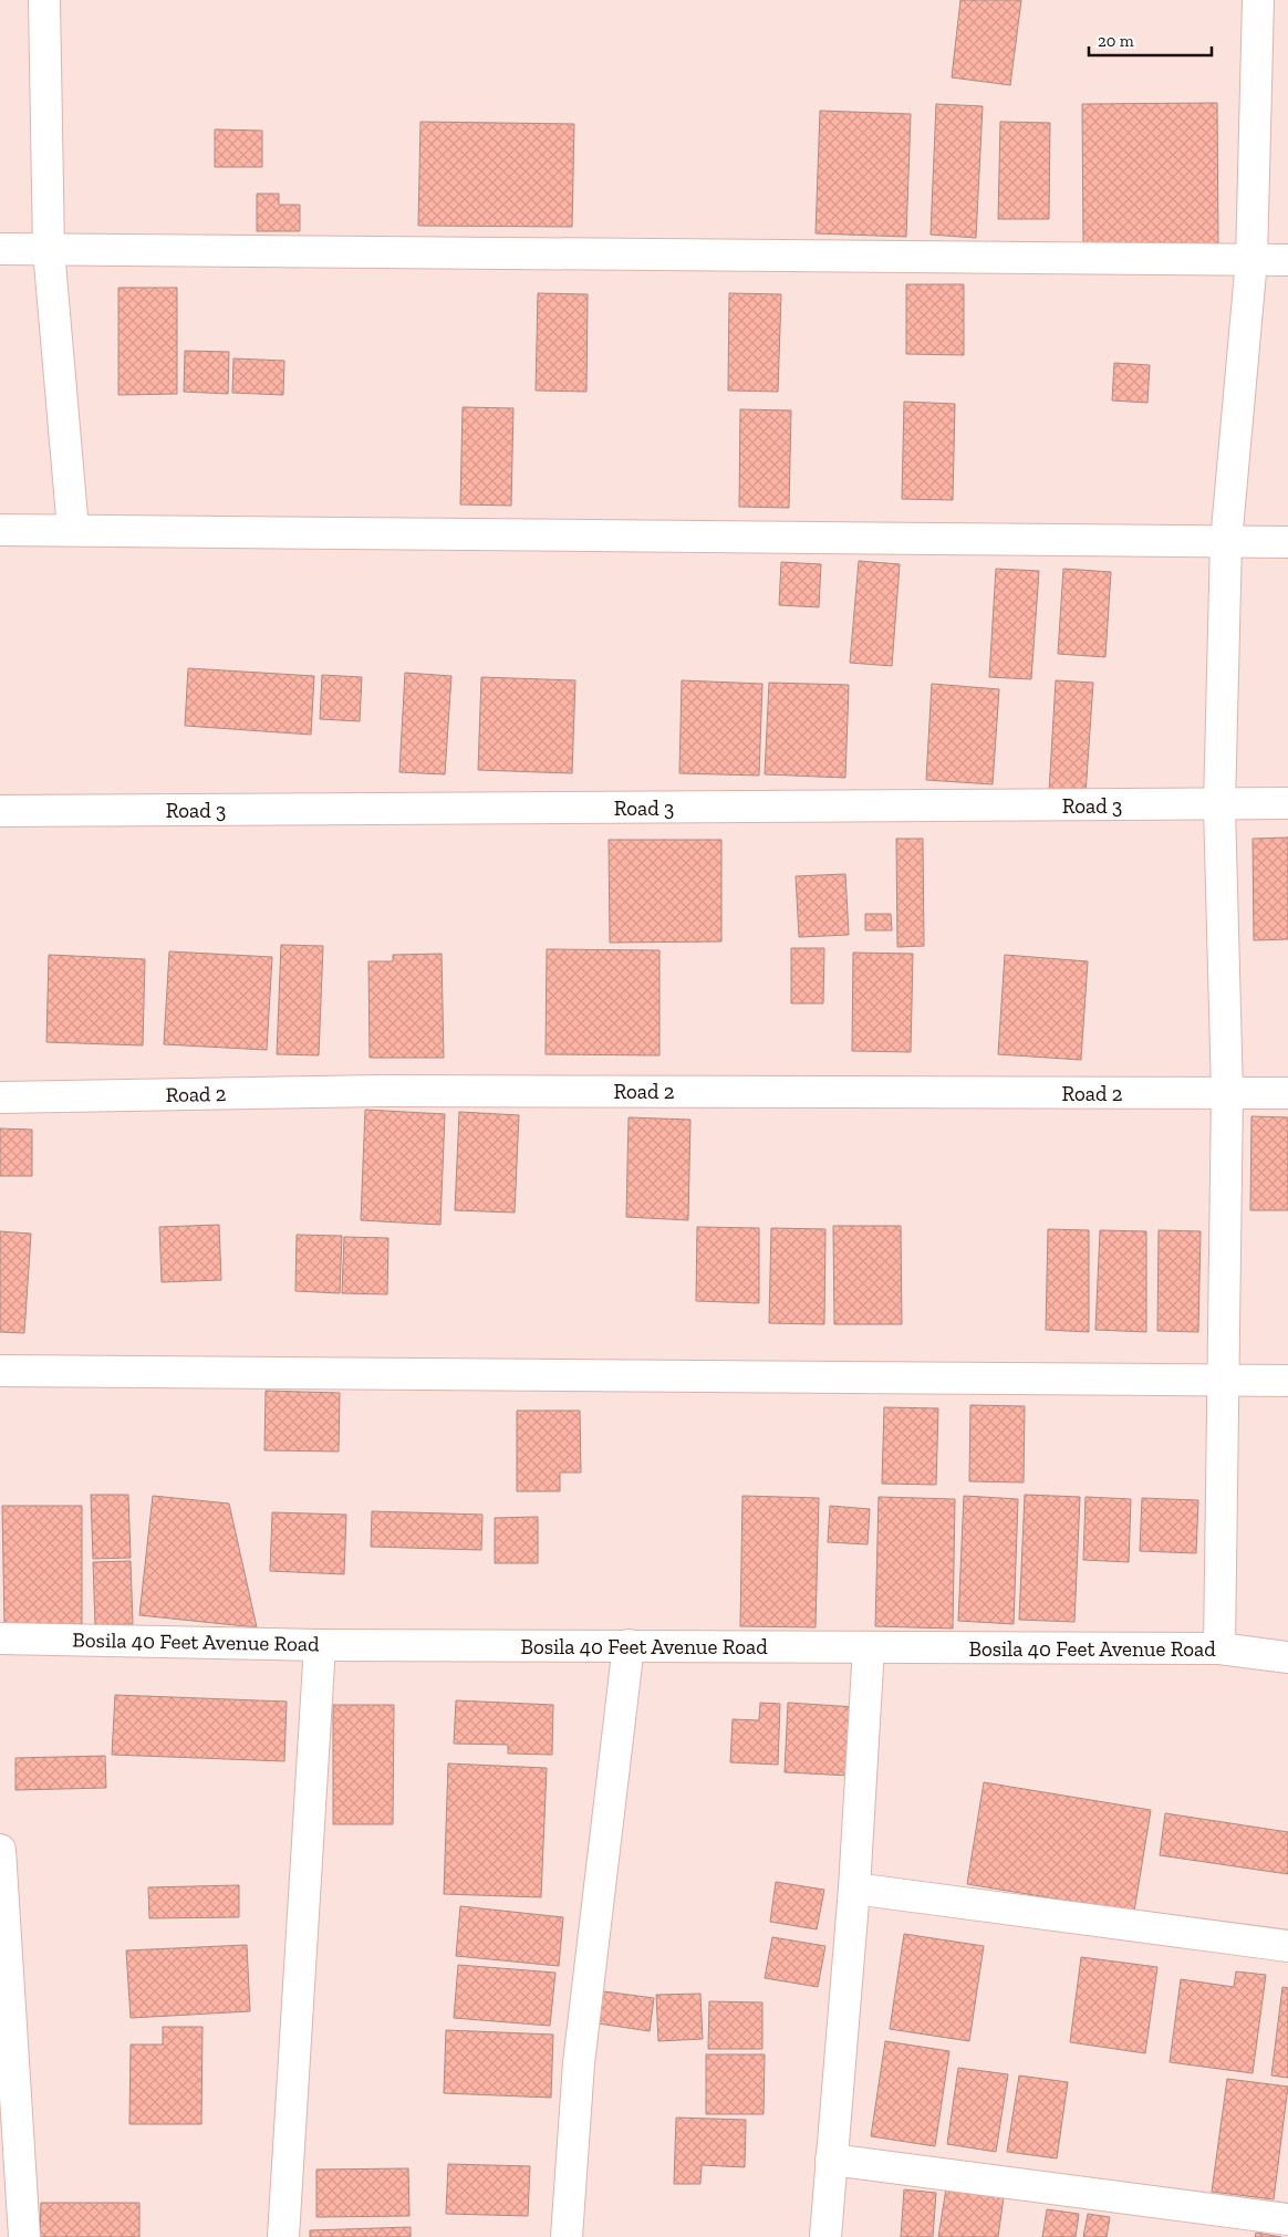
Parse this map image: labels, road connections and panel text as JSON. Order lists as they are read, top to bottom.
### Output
{
  "streets": {
    "street": ["Road 3", "Road 2", "Bosila 40 Feet Avenue Road"]
  },
  "scale_bar": "20 m"
}
